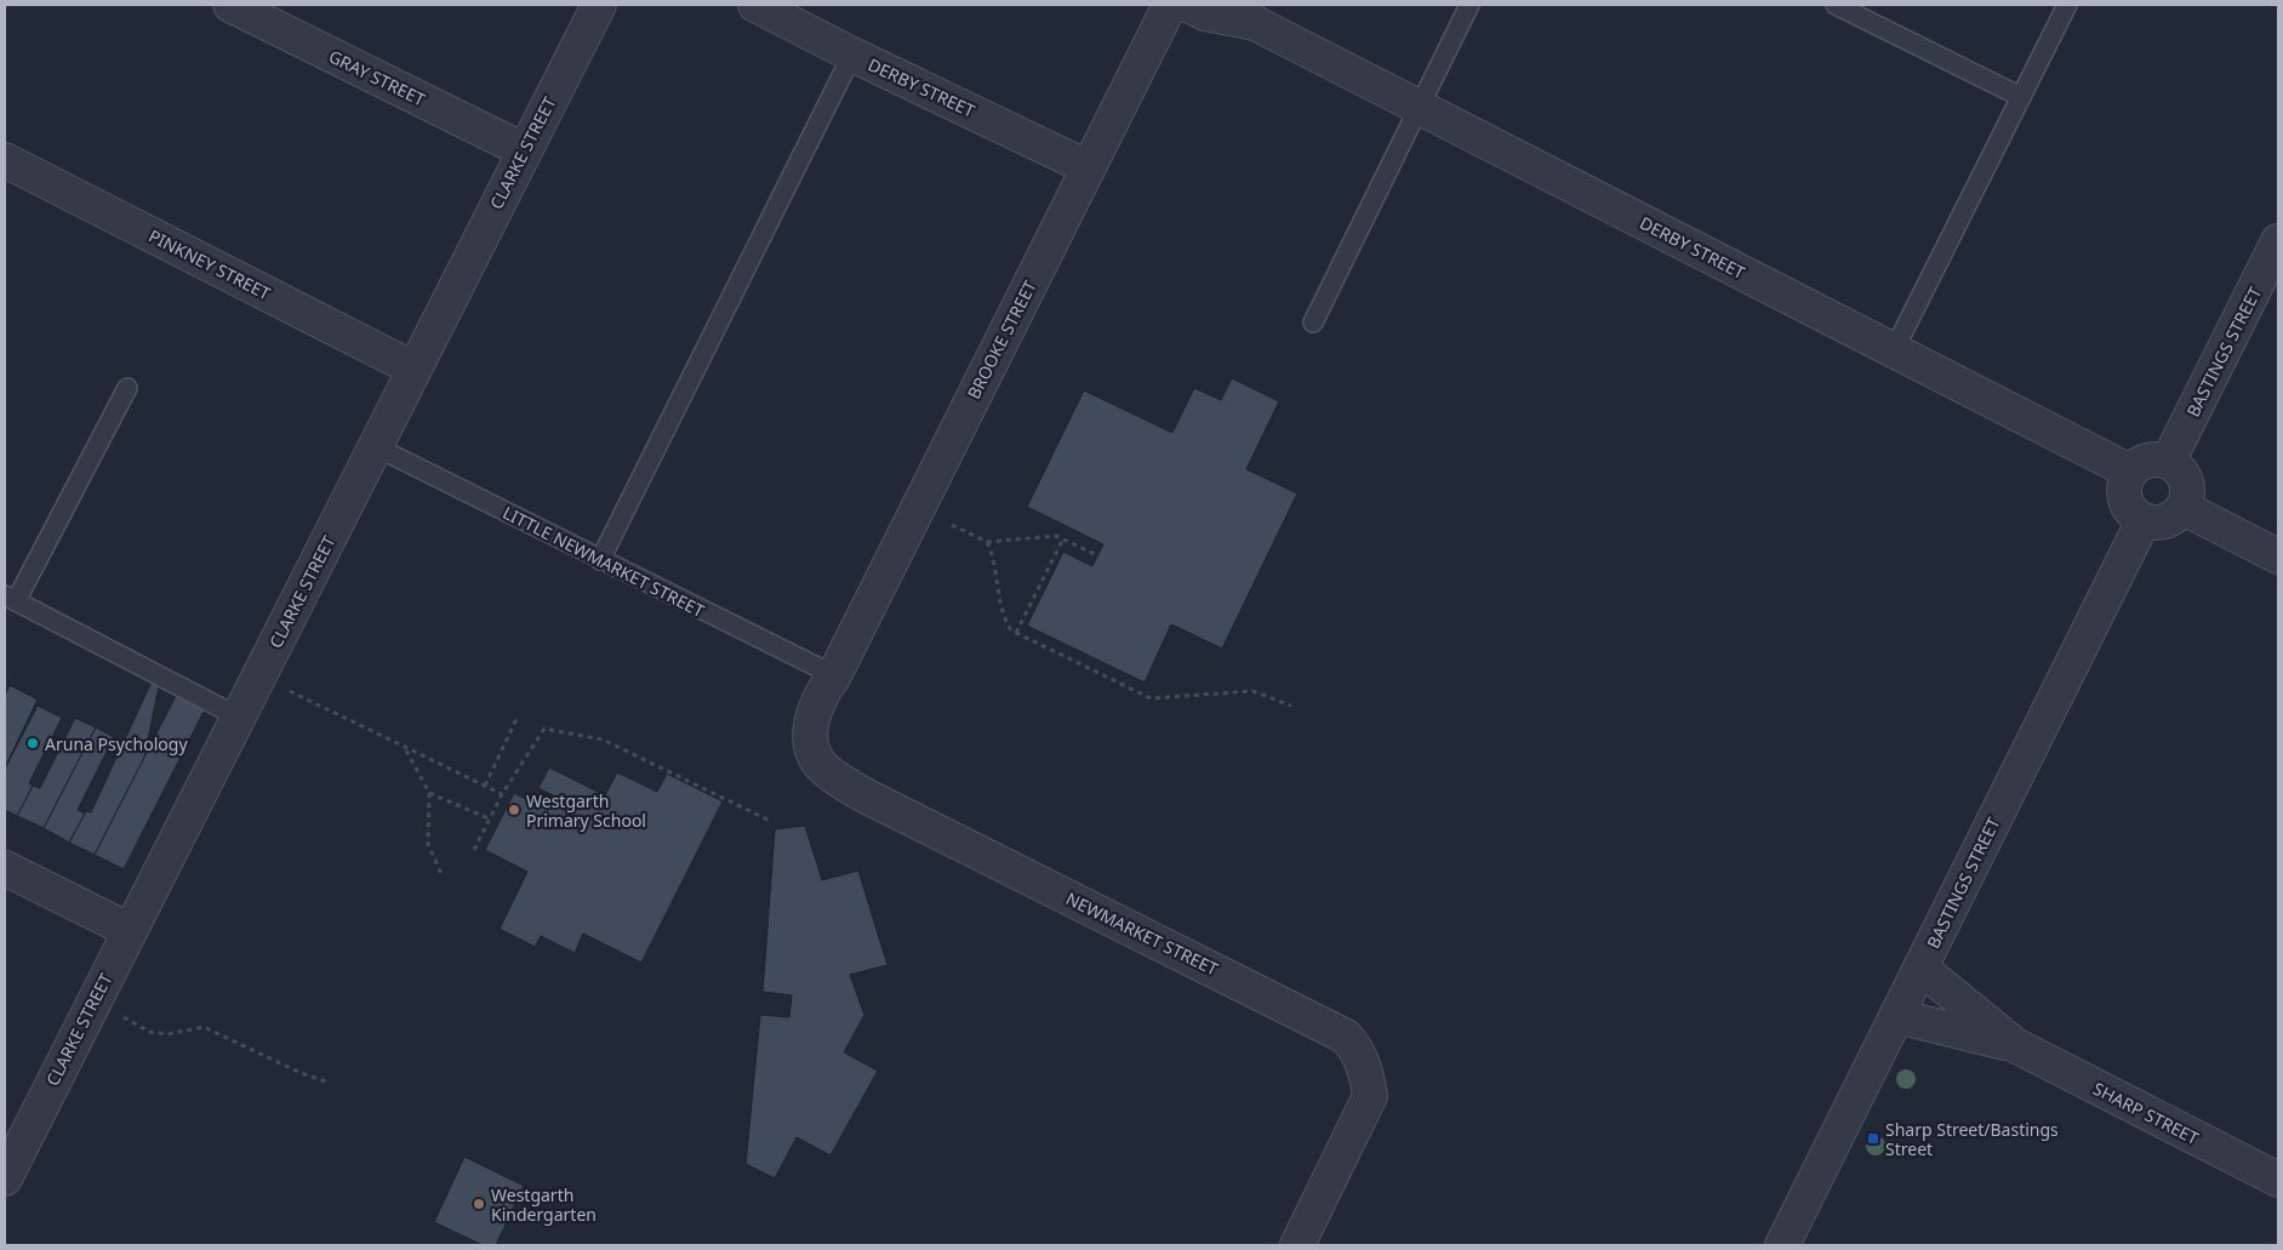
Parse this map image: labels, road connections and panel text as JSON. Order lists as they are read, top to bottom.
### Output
{
  "streets": {
    "street": [
      "GRAY STREET",
      "DERBY STREET",
      "CLARKE STREET",
      "PINKNEY STREET",
      "BROOKE STREET",
      "BASTINGS STREET",
      "NEWMARKET STREET",
      "SHARP STREET"
    ],
    "lane": ["LITTLE NEWMARKET STREET"]
  },
  "crossings": [
    ["GRAY STREET", "CLARKE STREET"],
    ["DERBY STREET", "BROOKE STREET"],
    ["DERBY STREET", "BASTINGS STREET"],
    ["CLARKE STREET", "PINKNEY STREET"],
    ["CLARKE STREET", "LITTLE NEWMARKET STREET"],
    ["BROOKE STREET", "LITTLE NEWMARKET STREET"],
    ["BROOKE STREET", "NEWMARKET STREET"],
    ["BASTINGS STREET", "SHARP STREET"],
    ["LITTLE NEWMARKET STREET", "NEWMARKET STREET"]
  ],
  "places": {
    "other": ["Aruna Psychology", "Westgarth Primary School", "Westgarth Kindergarten"],
    "transit": ["Sharp Street/Bastings Street"]
  }
}
